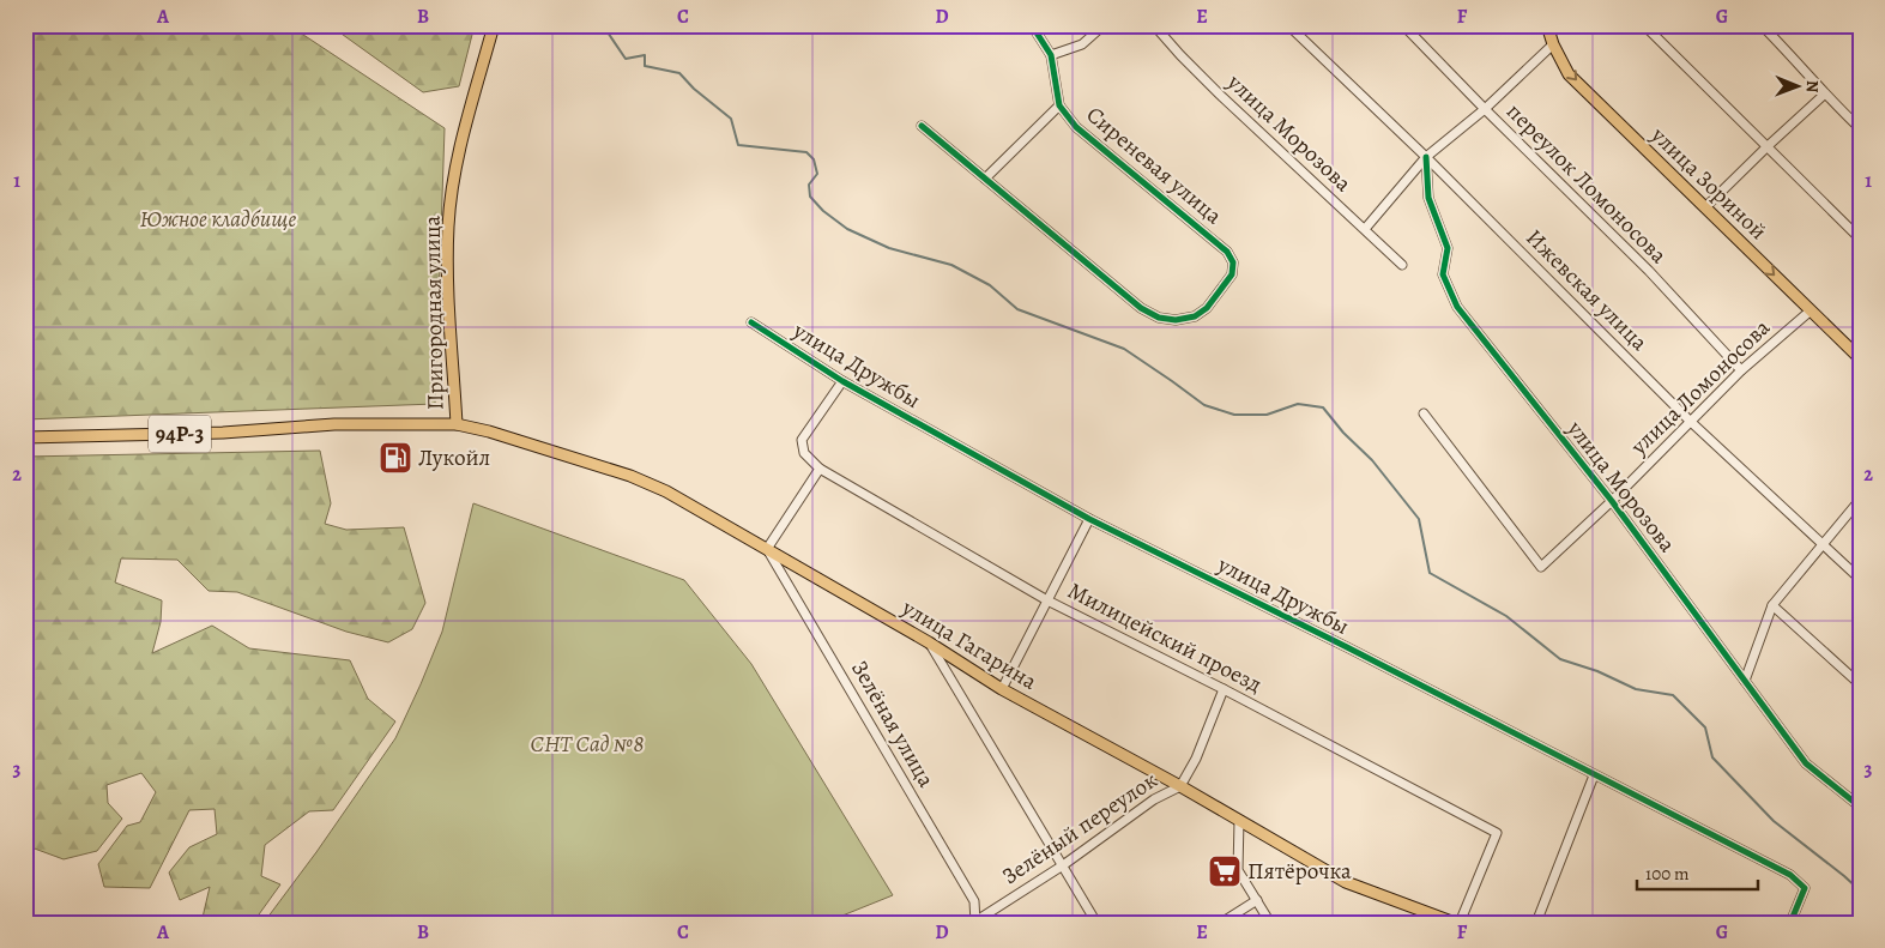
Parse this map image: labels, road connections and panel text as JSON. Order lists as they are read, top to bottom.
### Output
{
  "streets": {
    "main road": [
      "улица Зориной",
      "Пригородная улица",
      "94Р-3",
      "улица Гагарина"
    ],
    "street": [
      "улица Морозова",
      "Сиреневая улица",
      "переулок Ломоносова",
      "Ижевская улица",
      "улица Дружбы",
      "улица Ломоносова",
      "Милицейский проезд",
      "Зелёная улица",
      "Зелёный переулок"
    ]
  },
  "crossings": [
    ["улица Морозова", "Ижевская улица"],
    ["улица Морозова", "улица Ломоносова"],
    ["переулок Ломоносова", "улица Ломоносова"],
    ["улица Зориной", "улица Ломоносова"],
    ["Ижевская улица", "улица Ломоносова"],
    ["Пригородная улица", "94Р-3"],
    ["Пригородная улица", "улица Гагарина"],
    ["94Р-3", "улица Гагарина"],
    ["Милицейский проезд", "Зелёный переулок"],
    ["улица Гагарина", "Зелёная улица"],
    ["улица Гагарина", "Зелёный переулок"],
    ["Зелёная улица", "Зелёный переулок"]
  ],
  "one_way": ["улица Зориной"],
  "parks": ["Южное кладбище", "СНТ Сад №8"],
  "places": {
    "fuel station": ["Лукойл"],
    "supermarket": ["Пятёрочка"]
  },
  "scale_bar": "100 m",
  "north": "right",
  "grid": {
    "columns": [
      "A",
      "B",
      "C",
      "D",
      "E",
      "F",
      "G"
    ],
    "rows": ["1", "2", "3"]
  }
}
